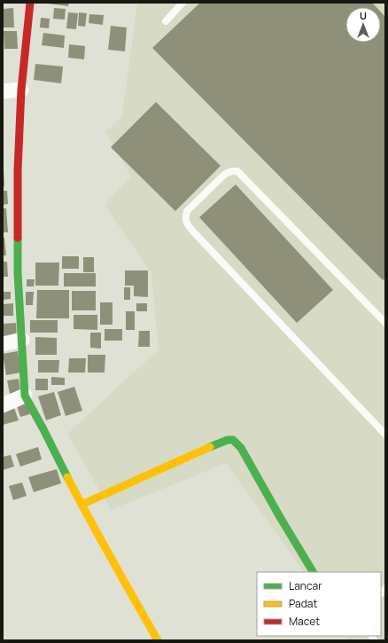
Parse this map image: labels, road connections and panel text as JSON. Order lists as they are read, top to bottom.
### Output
{
  "legend": ["Lancar", "Padat", "Macet"],
  "north": "top"
}
